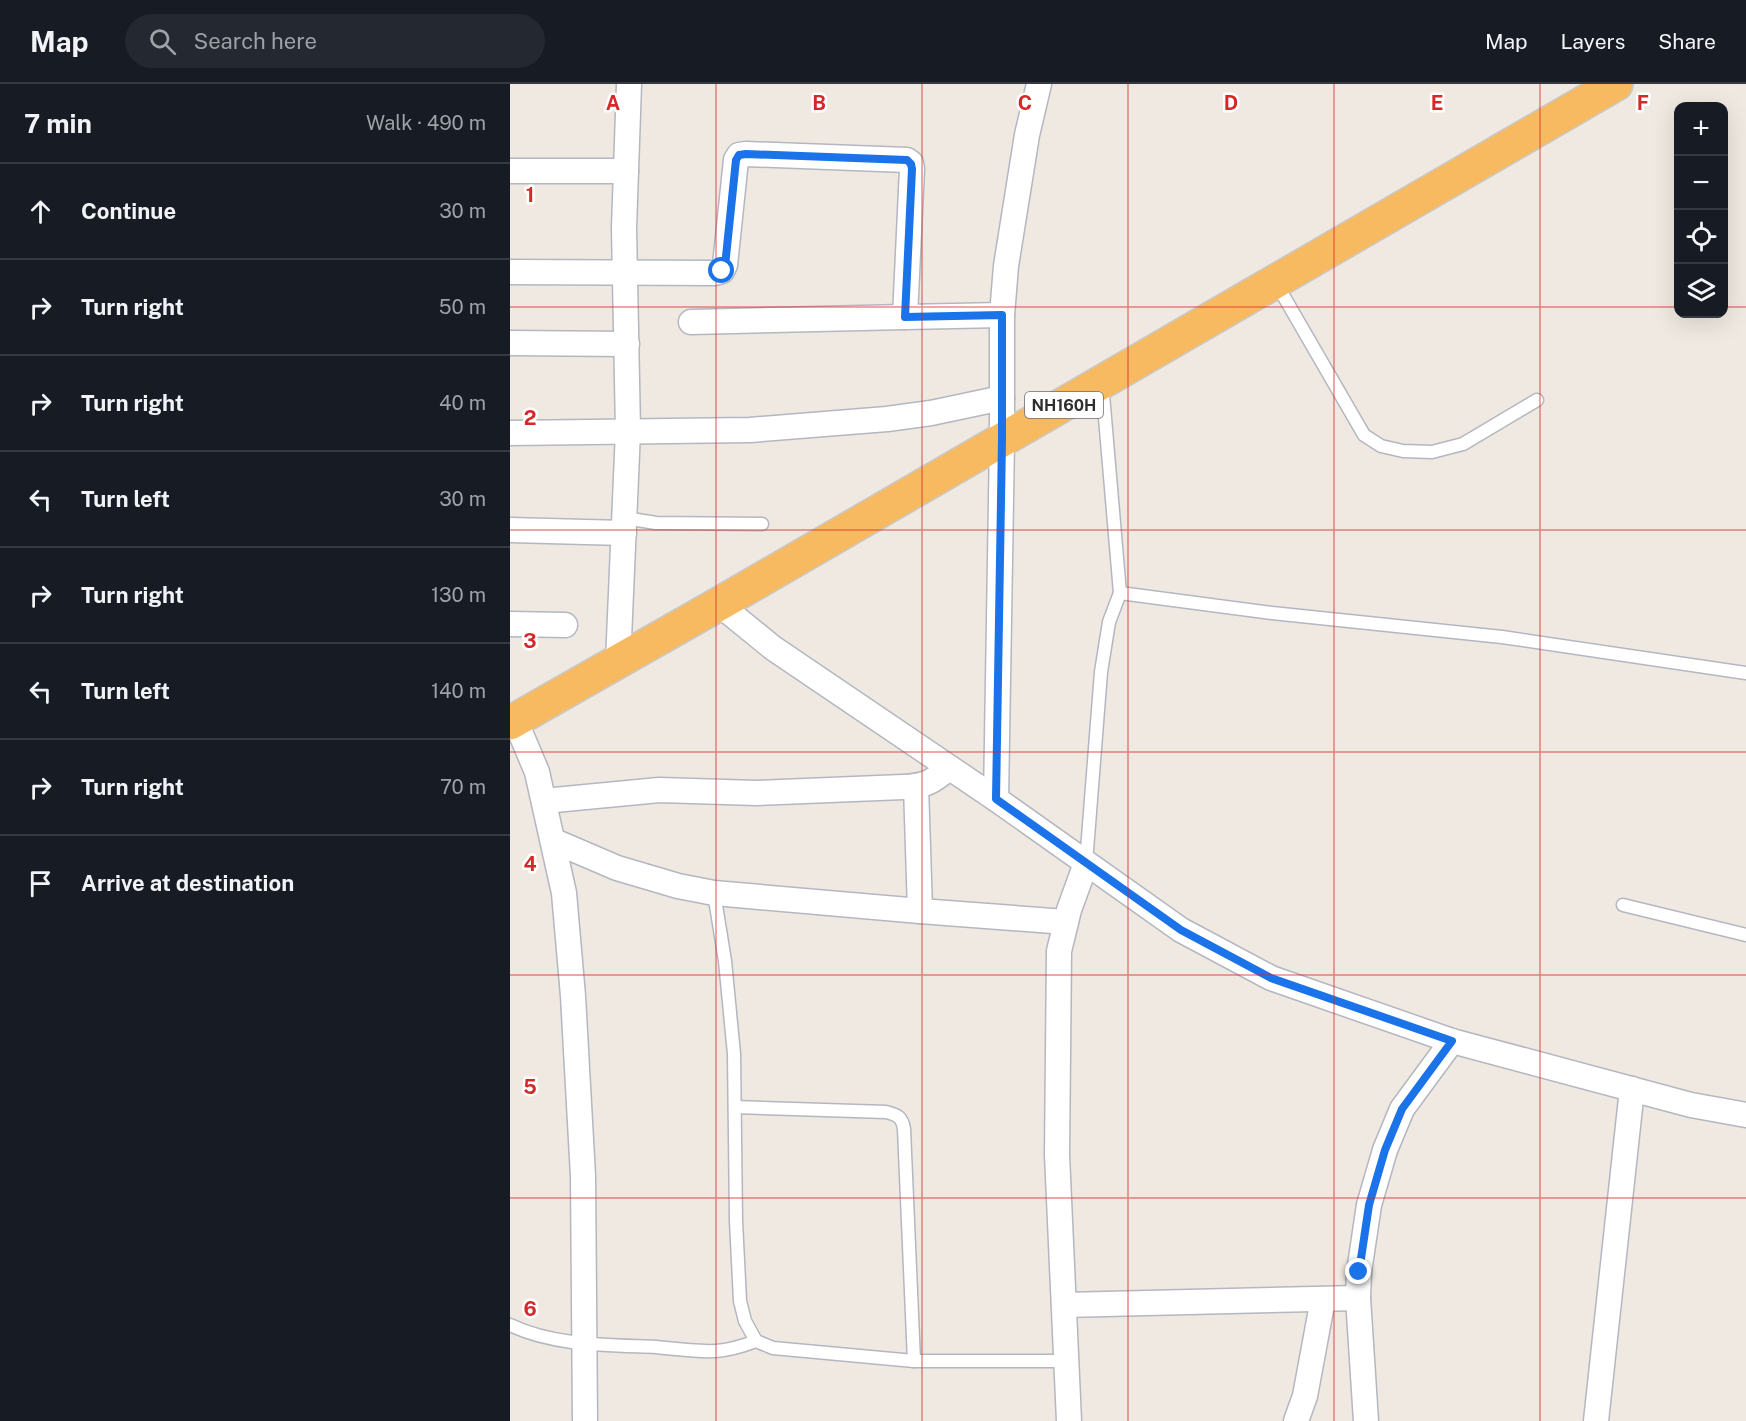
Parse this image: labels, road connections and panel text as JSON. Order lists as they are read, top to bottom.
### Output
{
  "streets": {
    "highway": ["NH160H"]
  },
  "page": {
    "header": "Map",
    "search": "Search here",
    "nav": ["Map", "Layers", "Share"],
    "heading": ["7 min", "Walk · 490 m"],
    "map_buttons": ["+", "−"],
    "list": [
      ["Continue", "30 m"],
      ["Turn right", "50 m"],
      ["Turn right", "40 m"],
      ["Turn left", "30 m"],
      ["Turn right", "130 m"],
      ["Turn left", "140 m"],
      ["Turn right", "70 m"],
      "Arrive at destination"
    ]
  },
  "grid": {
    "columns": [
      "A",
      "B",
      "C",
      "D",
      "E",
      "F"
    ],
    "rows": [
      "1",
      "2",
      "3",
      "4",
      "5",
      "6"
    ]
  }
}
